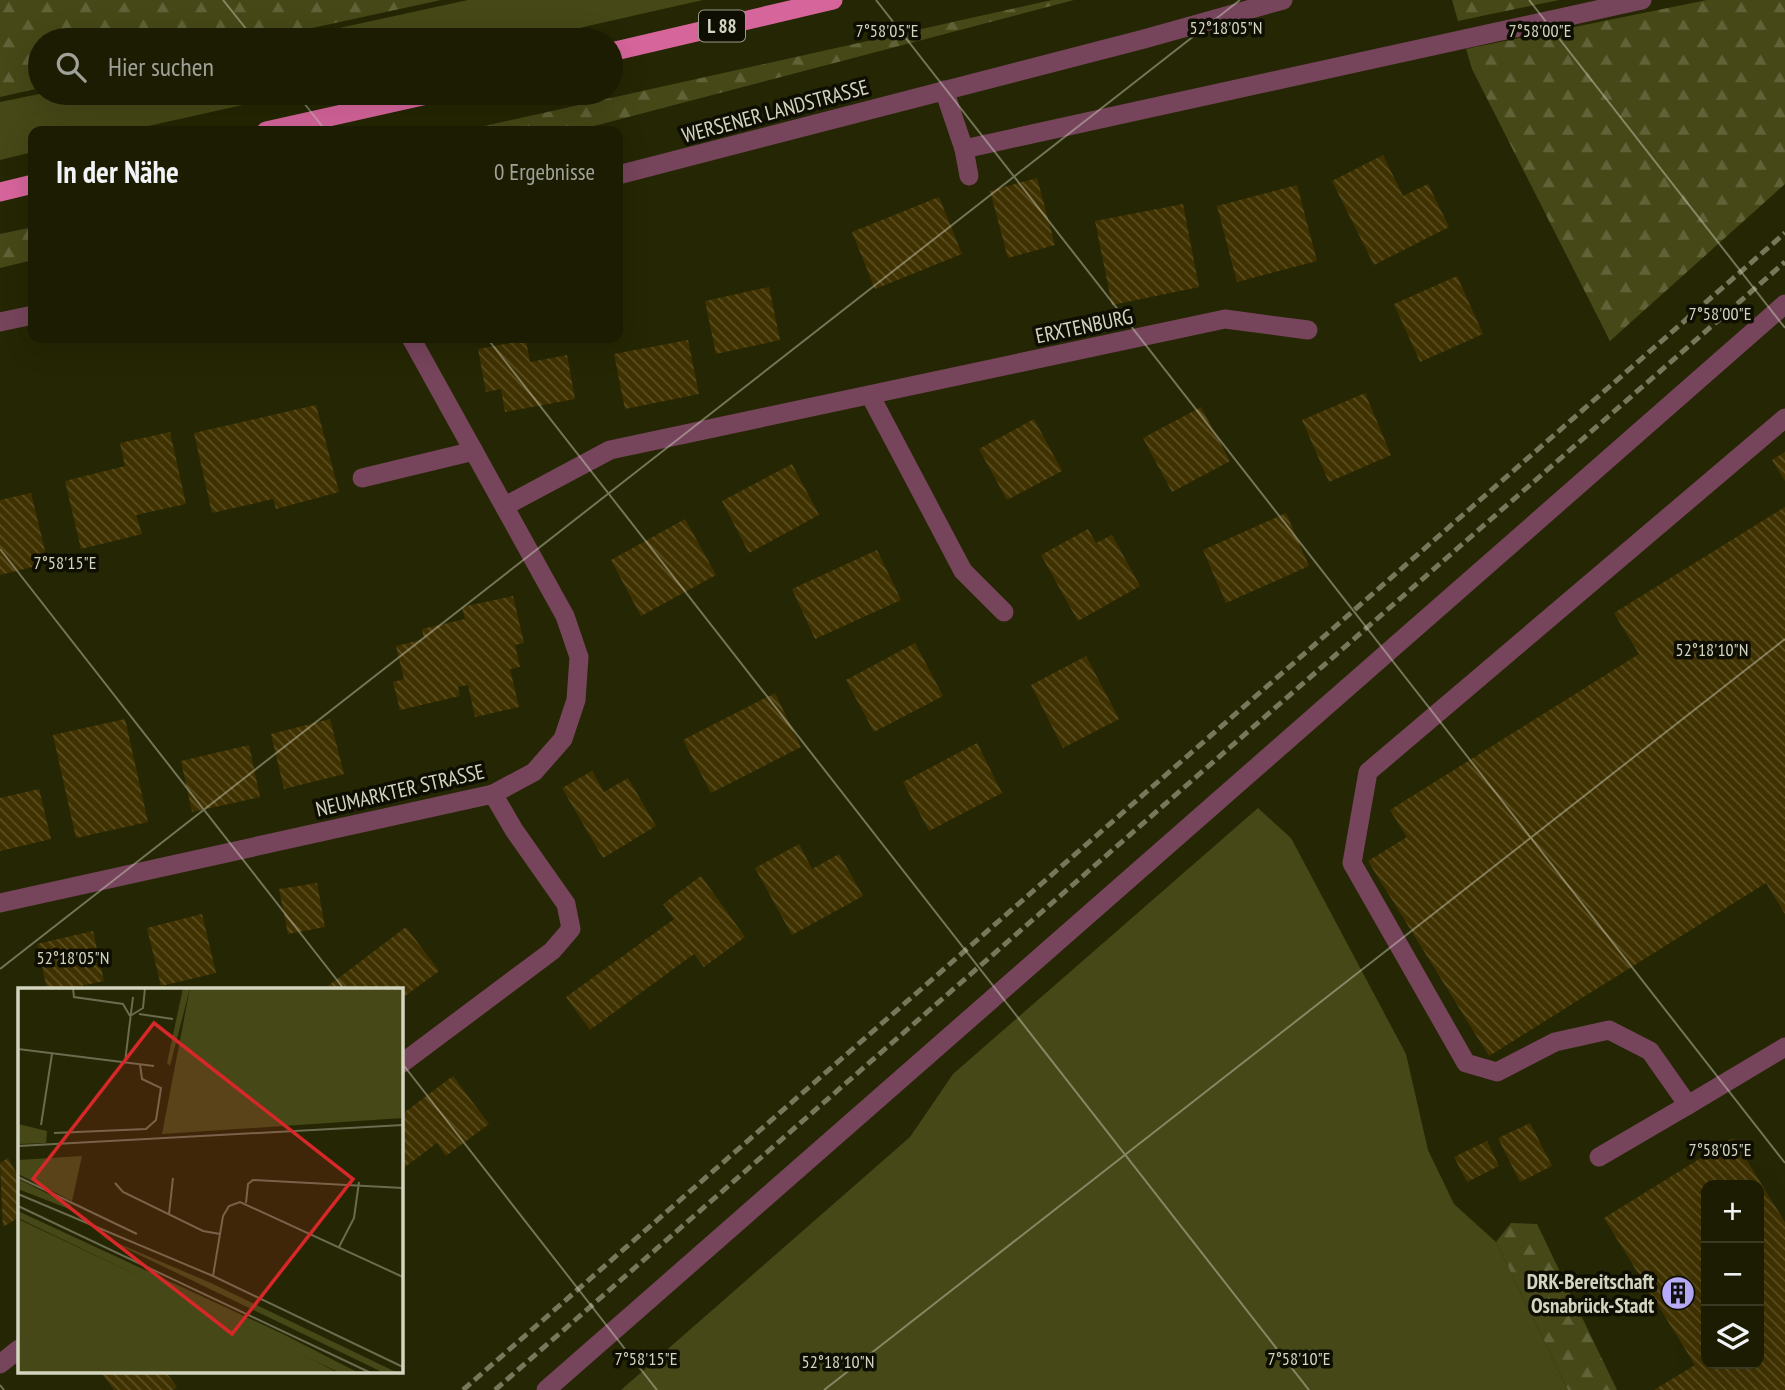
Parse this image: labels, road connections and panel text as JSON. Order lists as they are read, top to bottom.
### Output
{
  "streets": {
    "highway": ["L 88"],
    "street": ["WERSENER LANDSTRASSE", "ERXTENBURG", "NEUMARKTER STRASSE"]
  },
  "crossings": [
    ["ERXTENBURG", "NEUMARKTER STRASSE"]
  ],
  "places": {
    "building": ["DRK-Bereitschaft Osnabrück-Stadt"]
  },
  "page": {
    "search": "Hier suchen",
    "heading": ["In der Nähe", "0 Ergebnisse"],
    "map_buttons": ["+", "−"]
  },
  "coordinates": [
    "52°18'05\"N",
    "7°58'05\"E",
    "7°58'00\"E",
    "7°58'15\"E",
    "52°18'10\"N",
    "7°58'10\"E"
  ]
}
